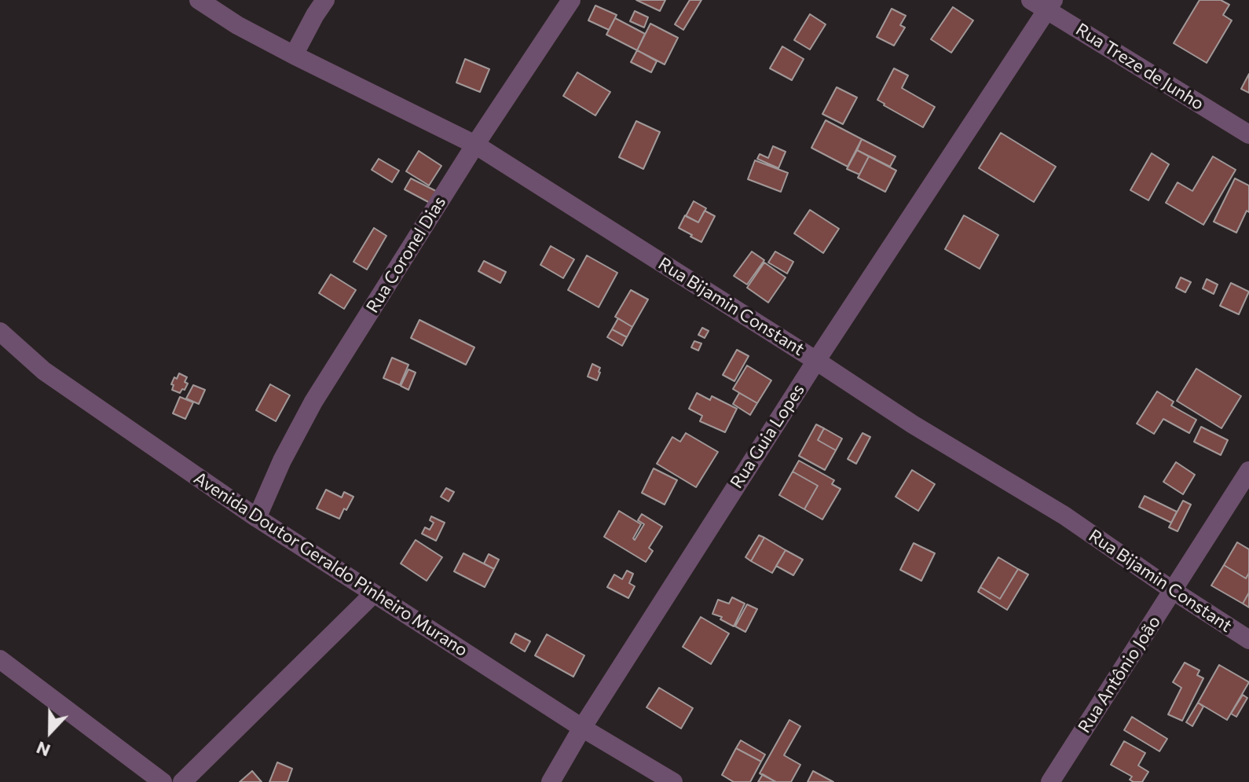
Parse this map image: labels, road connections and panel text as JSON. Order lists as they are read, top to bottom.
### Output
{
  "streets": {
    "street": [
      "Rua Treze de Junho",
      "Rua Coronel Dias",
      "Rua Bijamin Constant",
      "Rua Guia Lopes",
      "Avenida Doutor Geraldo Pinheiro Murano",
      "Rua Antônio João"
    ]
  },
  "crossings": [
    ["Rua Treze de Junho", "Rua Guia Lopes"],
    ["Rua Coronel Dias", "Rua Bijamin Constant"],
    ["Rua Coronel Dias", "Avenida Doutor Geraldo Pinheiro Murano"],
    ["Rua Bijamin Constant", "Rua Guia Lopes"],
    ["Rua Bijamin Constant", "Rua Antônio João"],
    ["Rua Guia Lopes", "Avenida Doutor Geraldo Pinheiro Murano"]
  ],
  "north": "bottom"
}
